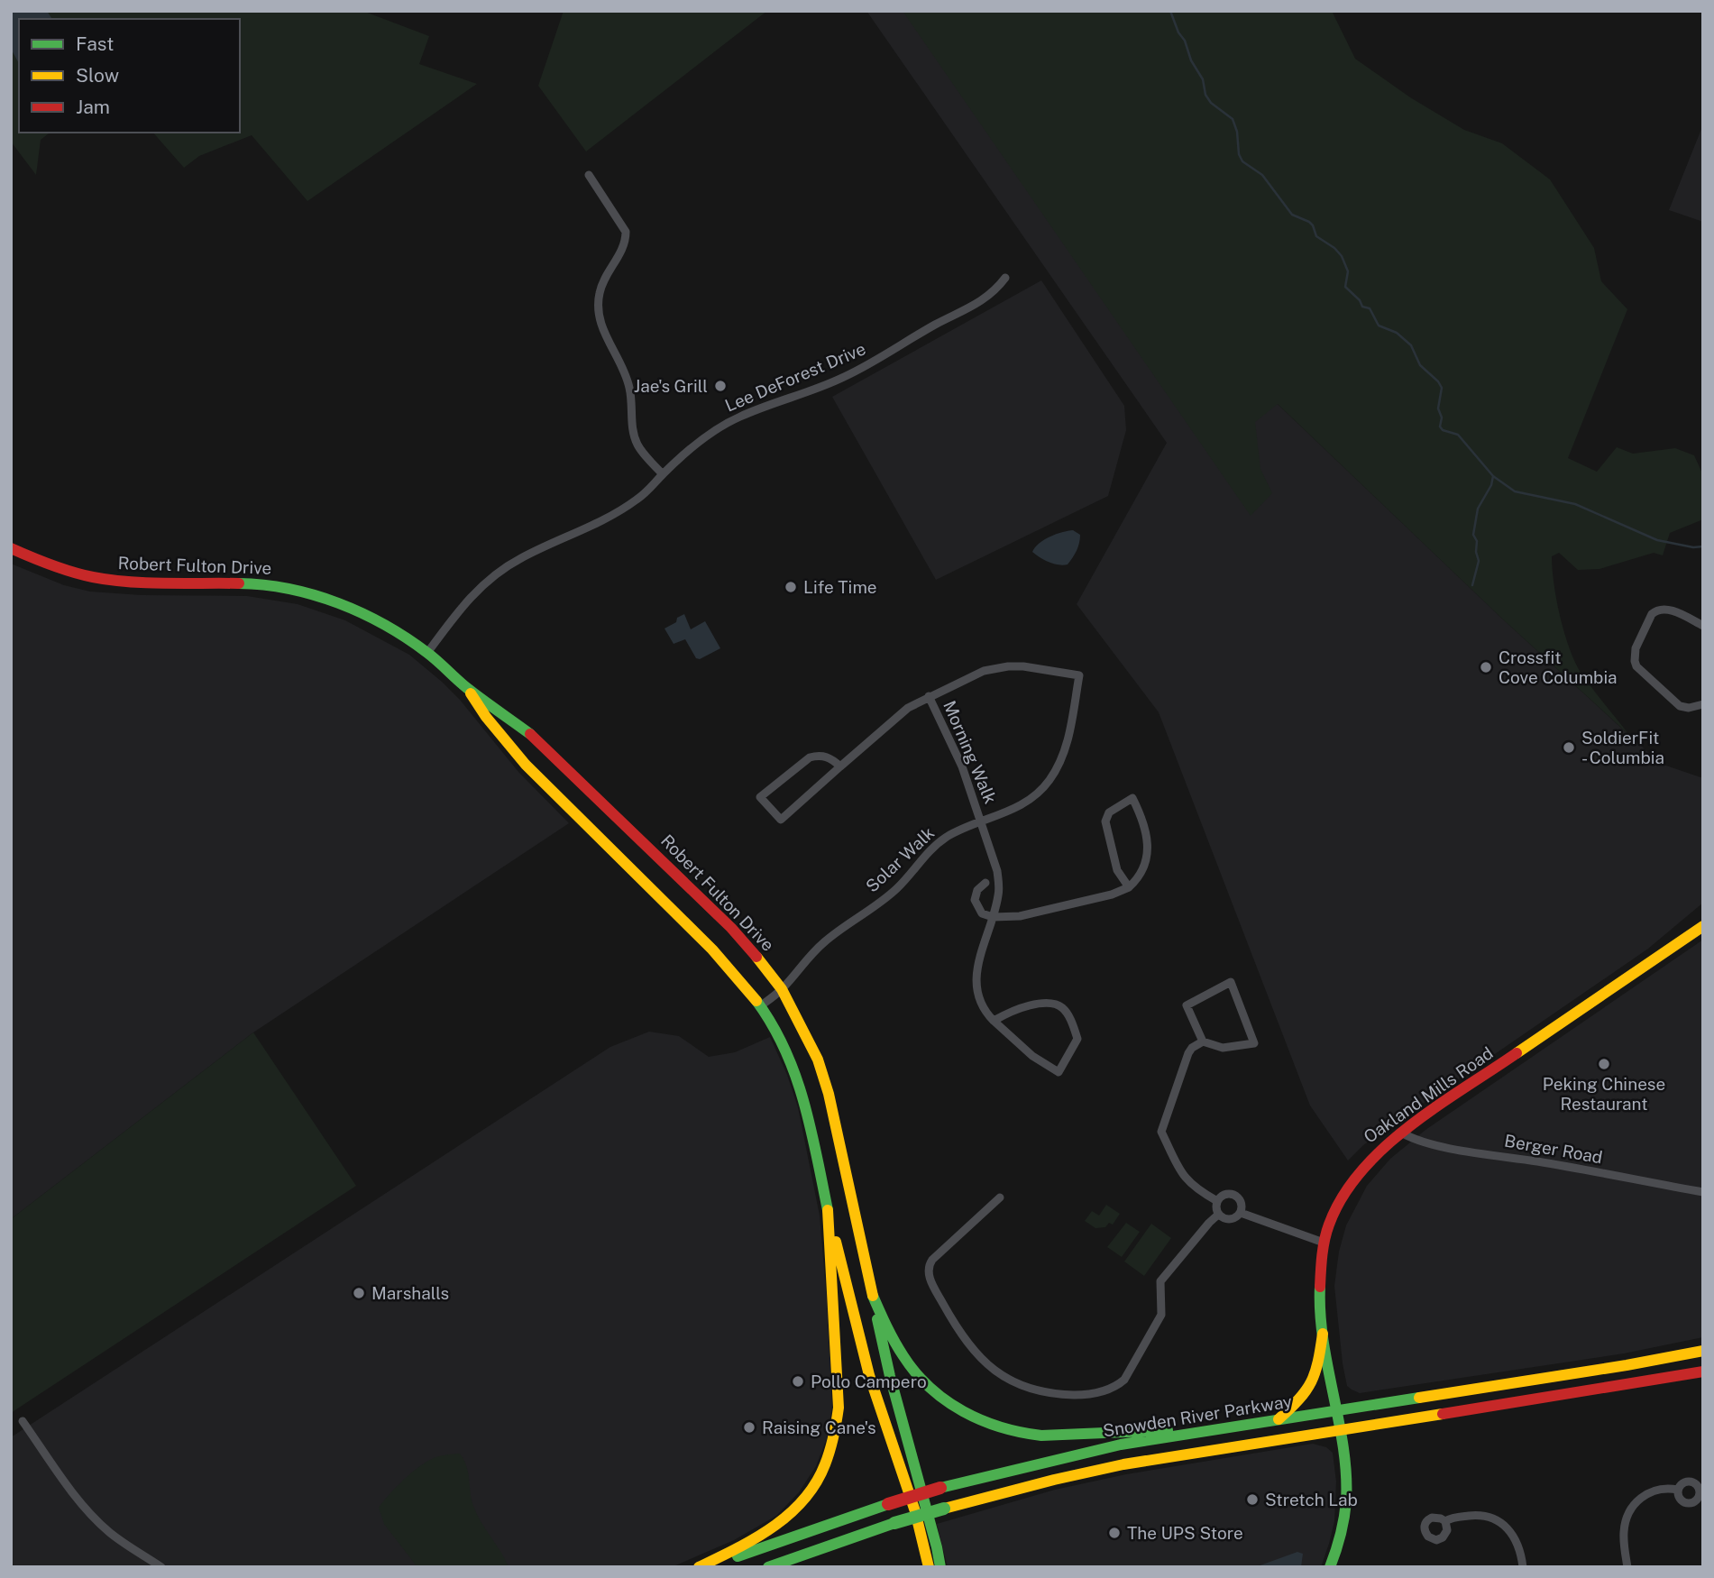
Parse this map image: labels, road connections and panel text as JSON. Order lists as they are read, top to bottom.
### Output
{
  "streets": {
    "main road": ["Robert Fulton Drive", "Oakland Mills Road", "Snowden River Parkway"],
    "street": [
      "Lee DeForest Drive",
      "Morning Walk",
      "Solar Walk",
      "Berger Road"
    ]
  },
  "crossings": [
    ["Lee DeForest Drive", "Robert Fulton Drive"],
    ["Robert Fulton Drive", "Solar Walk"],
    ["Morning Walk", "Solar Walk"],
    ["Oakland Mills Road", "Berger Road"],
    ["Oakland Mills Road", "Snowden River Parkway"]
  ],
  "places": [
    "Jae's Grill",
    "Life Time",
    "Crossfit Cove Columbia",
    "SoldierFit - Columbia",
    "Peking Chinese Restaurant",
    "Marshalls",
    "Pollo Campero",
    "Raising Cane's",
    "Stretch Lab",
    "The UPS Store"
  ],
  "legend": ["Fast", "Slow", "Jam"]
}
